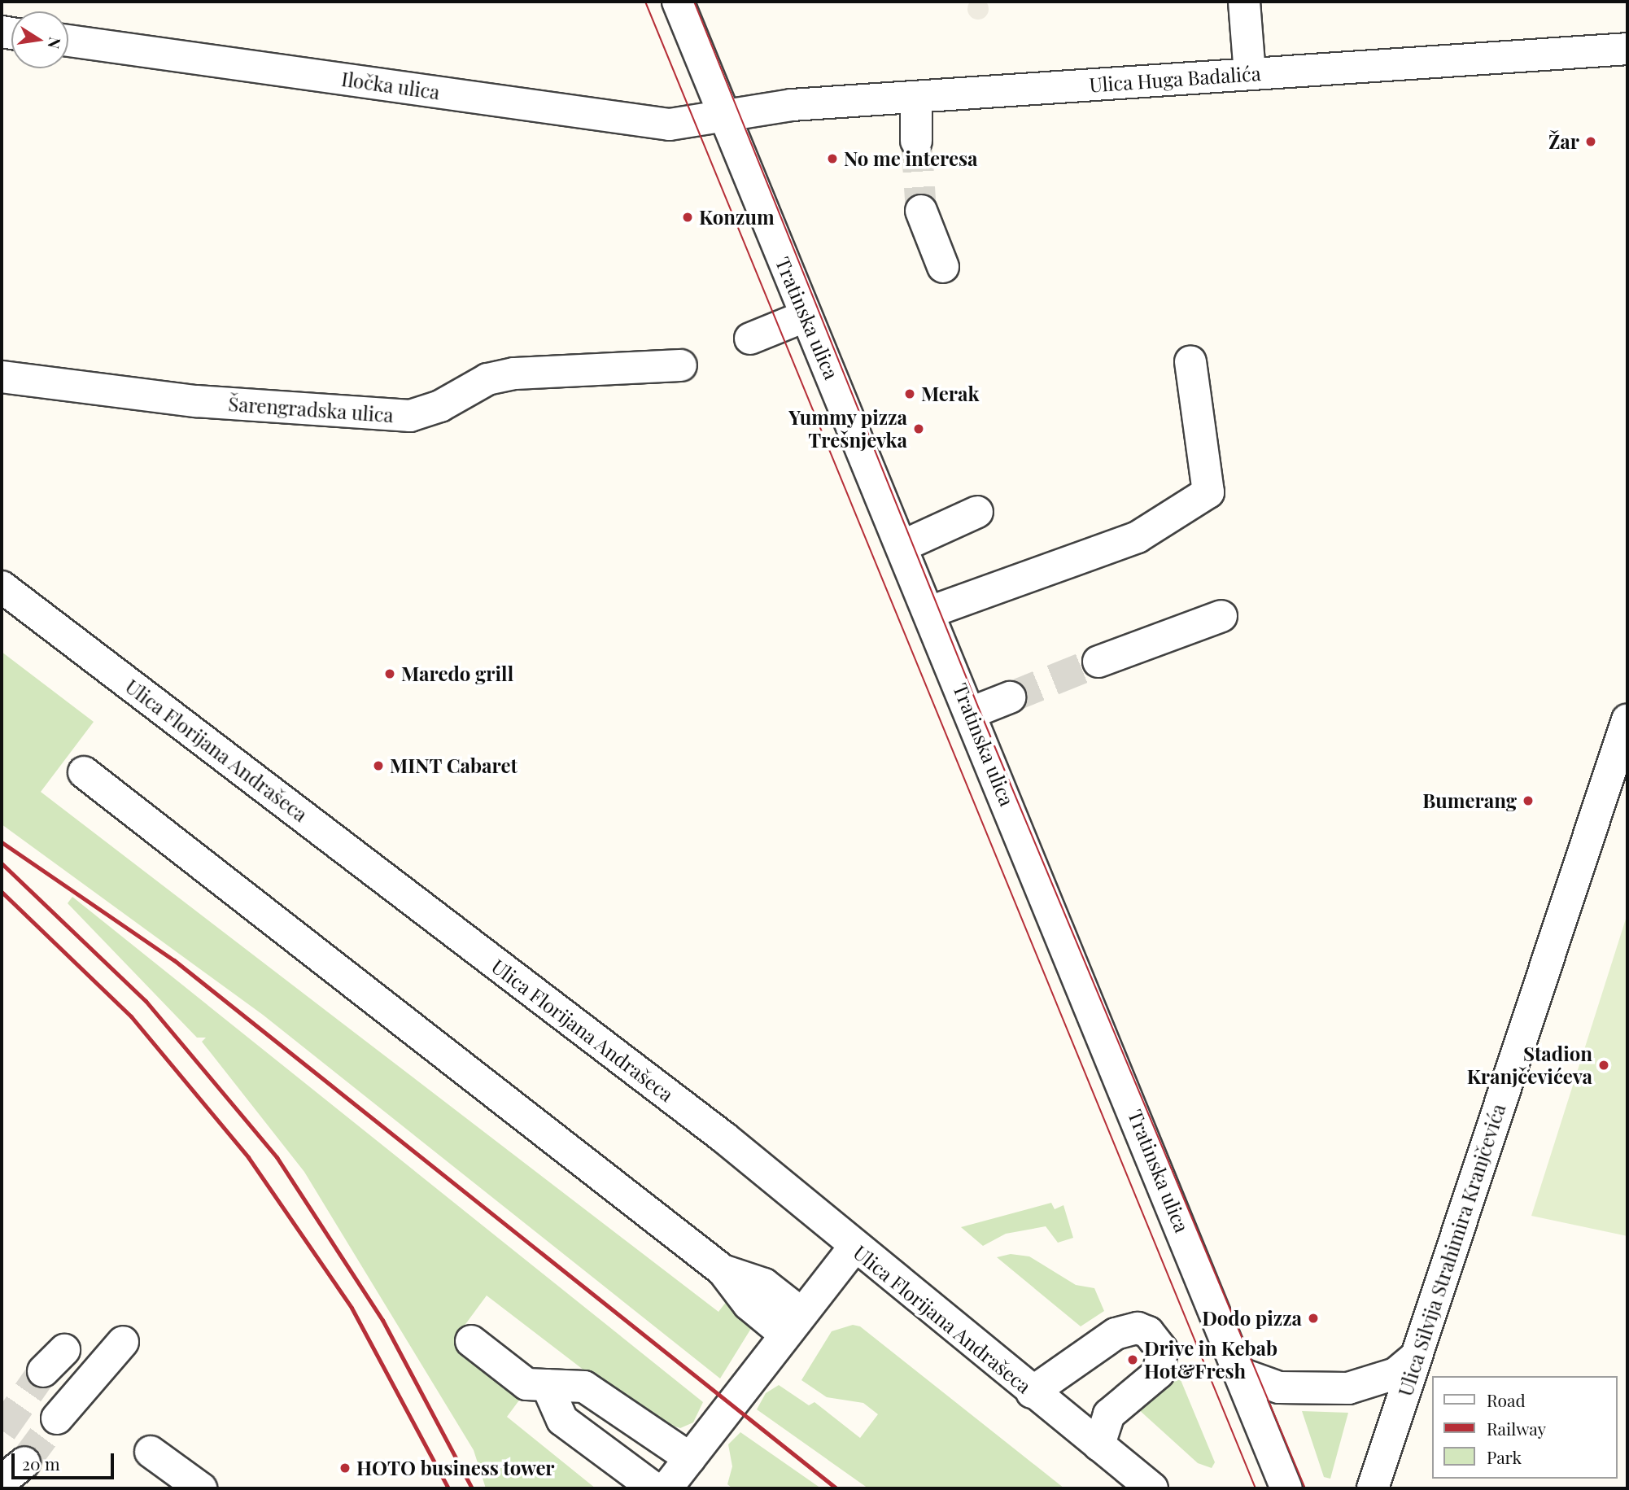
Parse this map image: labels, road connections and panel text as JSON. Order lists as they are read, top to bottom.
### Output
{
  "streets": {
    "street": [
      "Ulica Huga Badalića",
      "Iločka ulica",
      "Tratinska ulica",
      "Šarengradska ulica",
      "Ulica Florijana Andrašeca",
      "Ulica Silvija Strahimira Kranjčevića"
    ]
  },
  "crossings": [
    ["Ulica Huga Badalića", "Iločka ulica"],
    ["Ulica Huga Badalića", "Tratinska ulica"],
    ["Iločka ulica", "Tratinska ulica"]
  ],
  "places": [
    "Žar",
    "No me interesa",
    "Konzum",
    "Merak",
    "Yummy pizza Trešnjevka",
    "Maredo grill",
    "MINT Cabaret",
    "Bumerang",
    "Stadion Kranjčevićeva",
    "Dodo pizza",
    "Drive in Kebab Hot&Fresh",
    "HOTO business tower"
  ],
  "legend": ["Road", "Railway", "Park"],
  "scale_bar": "20 m",
  "north": "right"
}
